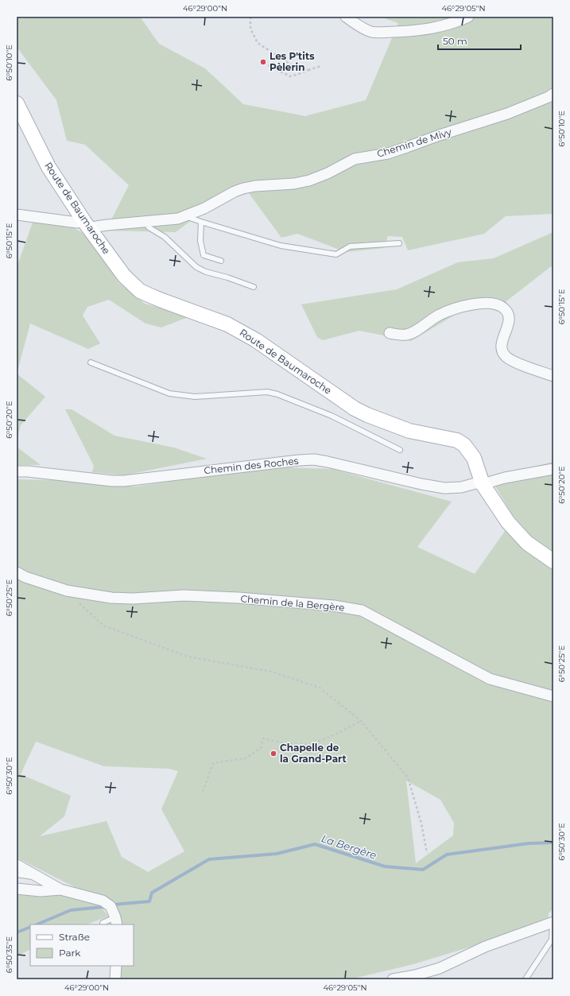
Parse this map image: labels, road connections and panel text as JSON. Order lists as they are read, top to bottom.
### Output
{
  "streets": {
    "street": [
      "Chemin de Mivy",
      "Route de Baumaroche",
      "Chemin des Roches",
      "Chemin de la Bergère"
    ]
  },
  "crossings": [
    ["Chemin de Mivy", "Route de Baumaroche"],
    ["Route de Baumaroche", "Chemin des Roches"]
  ],
  "water": ["La Bergère"],
  "places": ["Les P'tits Pèlerin", "Chapelle de la Grand-Part"],
  "legend": ["Straße", "Park"],
  "scale_bar": "50 m",
  "coordinates": [
    "46°29'00\"N",
    "46°29'05\"N",
    "6°50'10\"E",
    "6°50'15\"E",
    "6°50'20\"E",
    "6°50'25\"E",
    "6°50'30\"E",
    "6°50'35\"E"
  ]
}
